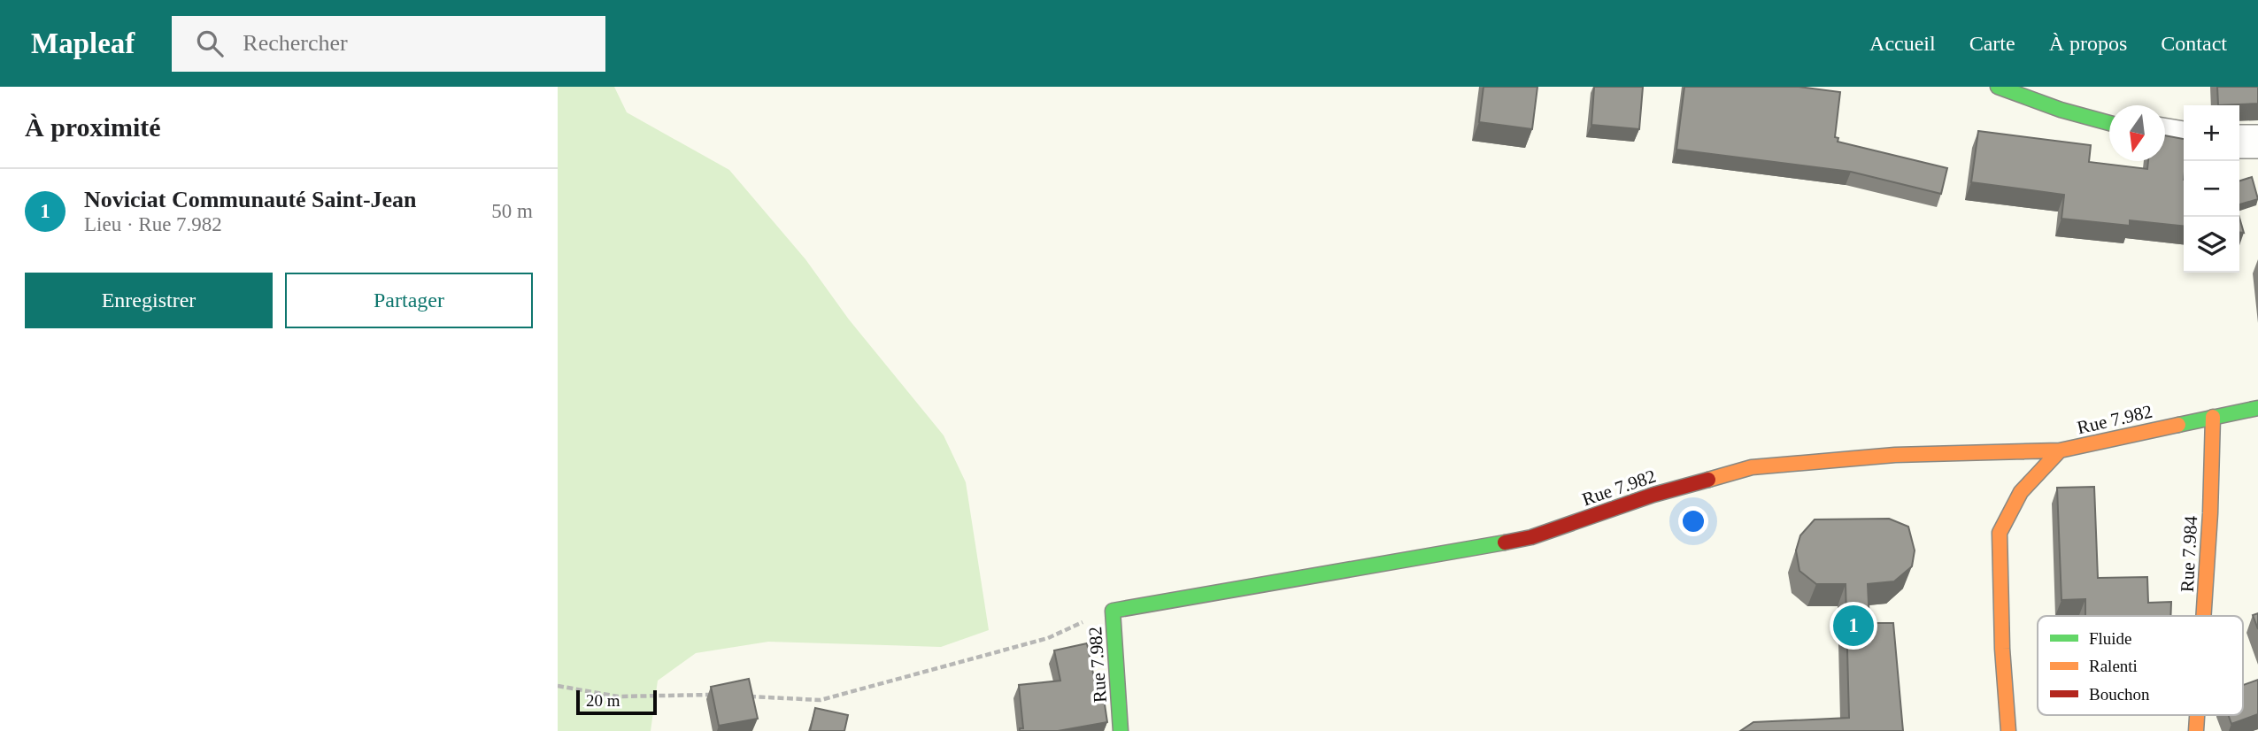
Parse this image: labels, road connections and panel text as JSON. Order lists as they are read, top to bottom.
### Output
{
  "streets": {
    "street": ["Rue 7.982", "Rue 7.984"]
  },
  "crossings": [
    ["Rue 7.982", "Rue 7.984"]
  ],
  "legend": ["Fluide", "Ralenti", "Bouchon"],
  "scale_bar": "20 m",
  "north": "bottom",
  "page": {
    "header": "Mapleaf",
    "search": "Rechercher",
    "nav": [
      "Accueil",
      "Carte",
      "À propos",
      "Contact"
    ],
    "heading": "À proximité",
    "map_buttons": ["+", "−"],
    "list": [
      {
        "mark": "1",
        "name": "Noviciat Communauté Saint-Jean",
        "note": "Lieu · Rue 7.982",
        "value": "50 m"
      }
    ],
    "buttons": ["Enregistrer", "Partager"],
    "pins": "1",
    "scale": "20 m"
  }
}
